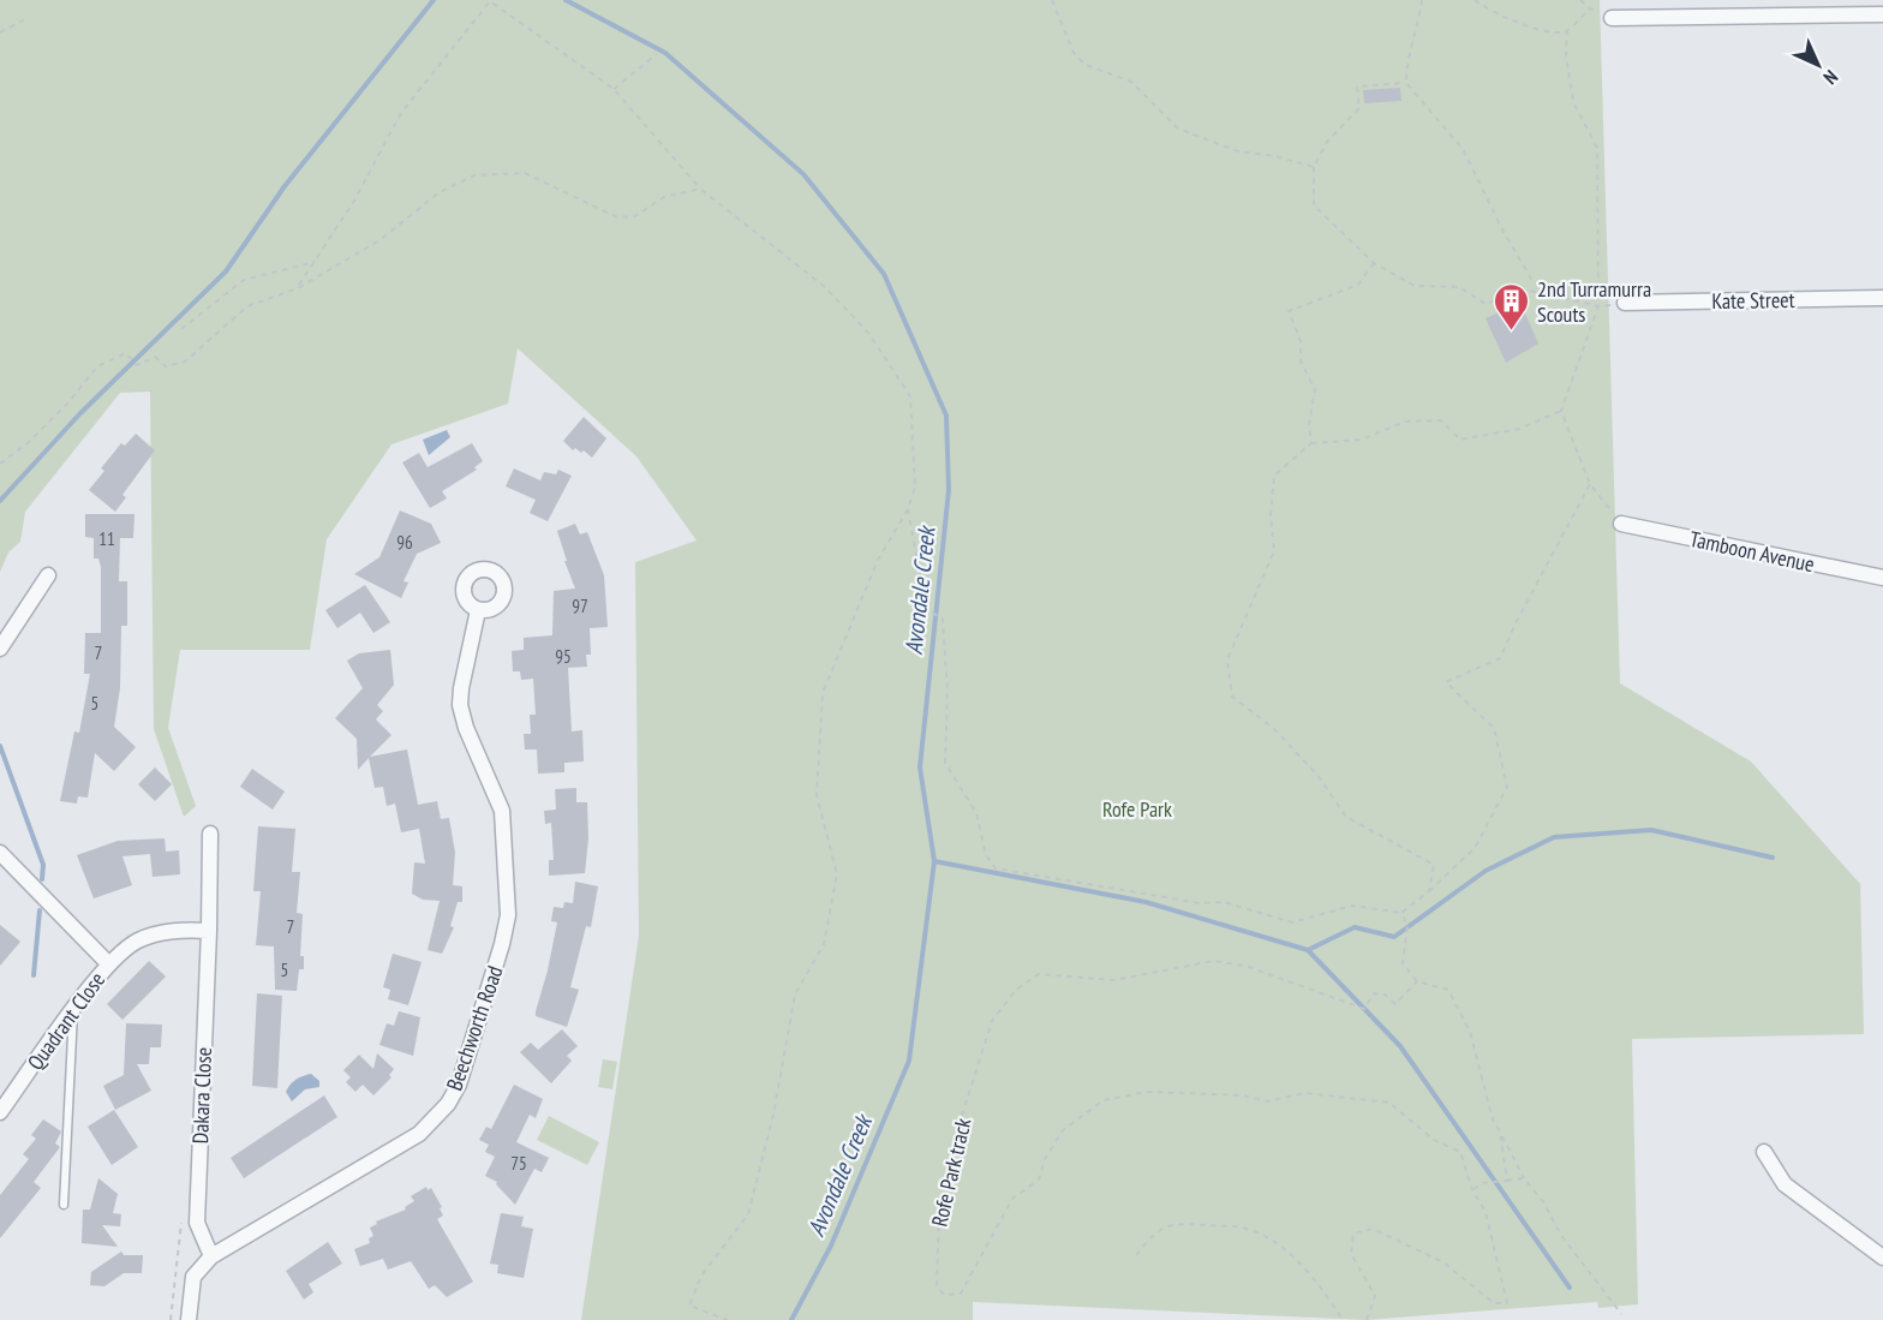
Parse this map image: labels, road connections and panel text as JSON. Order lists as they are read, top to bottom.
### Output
{
  "streets": {
    "street": [
      "Kate Street",
      "Tamboon Avenue",
      "Quadrant Close",
      "Beechworth Road",
      "Dakara Close"
    ],
    "path": ["Rofe Park track"]
  },
  "crossings": [
    ["Beechworth Road", "Dakara Close"]
  ],
  "water": ["Avondale Creek"],
  "parks": ["Rofe Park"],
  "places": {
    "building": ["2nd Turramurra Scouts"]
  },
  "house_numbers": [
    "11",
    "96",
    "97",
    "7",
    "95",
    "5",
    "7",
    "5",
    "75"
  ],
  "north": "bottom right"
}
